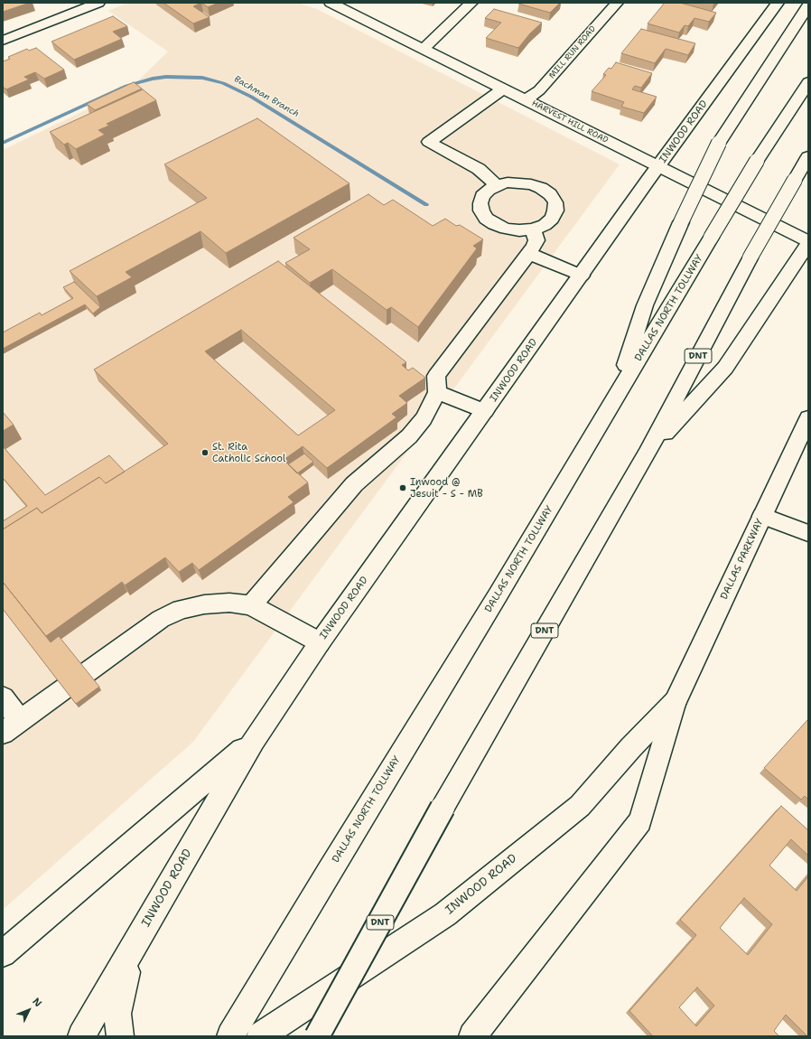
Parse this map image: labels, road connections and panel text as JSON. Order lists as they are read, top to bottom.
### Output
{
  "streets": {
    "main road": [
      "MILL RUN ROAD",
      "HARVEST HILL ROAD",
      "INWOOD ROAD",
      "DALLAS NORTH TOLLWAY",
      "DNT",
      "DALLAS PARKWAY"
    ]
  },
  "crossings": [
    ["MILL RUN ROAD", "HARVEST HILL ROAD"],
    ["HARVEST HILL ROAD", "INWOOD ROAD"],
    ["INWOOD ROAD", "DALLAS PARKWAY"]
  ],
  "water": ["Bachman Branch"],
  "places": ["St. Rita Catholic School", "Inwood @ Jesuit - S - MB"],
  "north": "top right"
}
